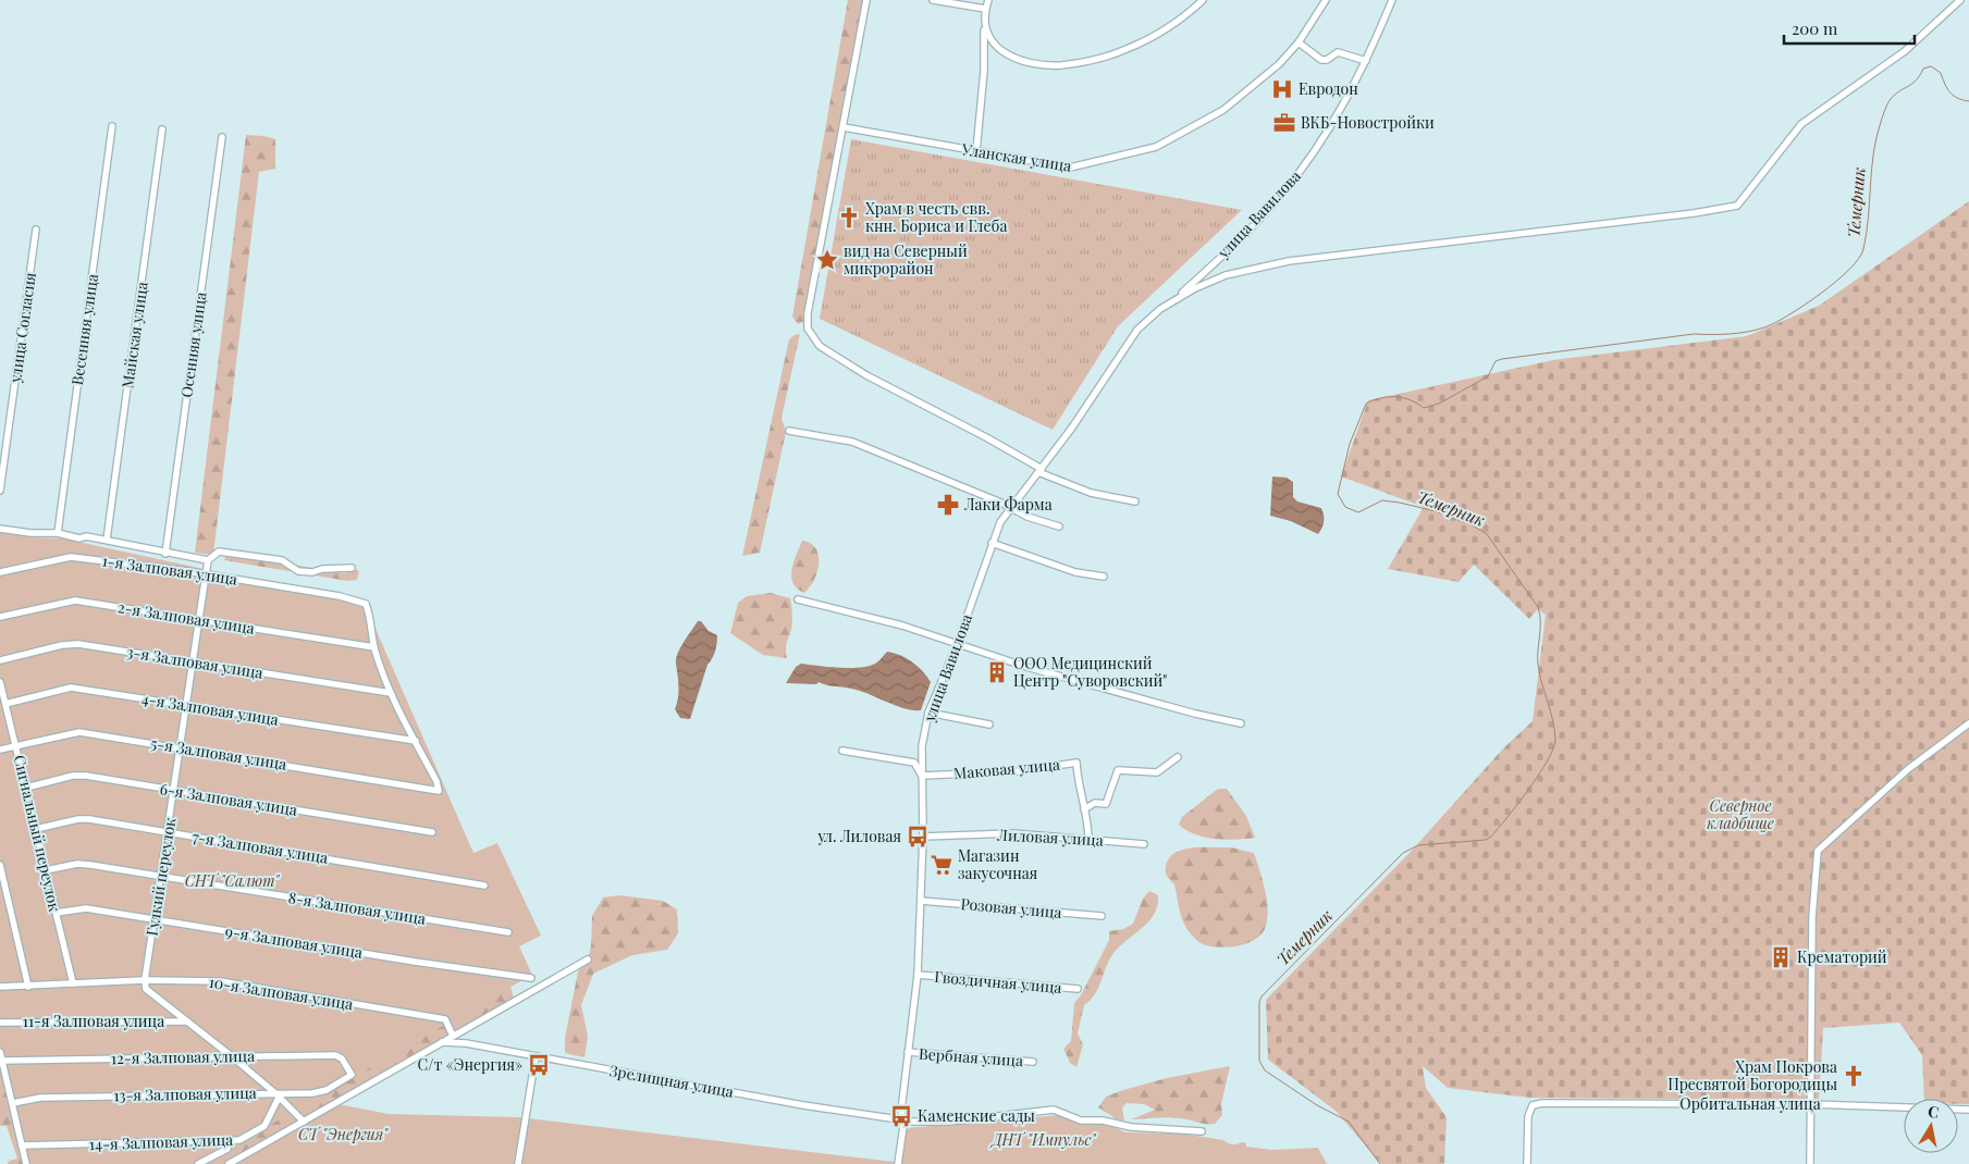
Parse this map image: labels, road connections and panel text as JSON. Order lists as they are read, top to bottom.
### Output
{
  "streets": {
    "street": [
      "Уланская улица",
      "улица Вавилова",
      "улица Согласия",
      "Весенняя улица",
      "Майская улица",
      "Осенняя улица",
      "1-я Залповая улица",
      "2-я Залповая улица",
      "3-я Залповая улица",
      "4-я Залповая улица",
      "5-я Залповая улица",
      "Маковая улица",
      "6-я Залповая улица",
      "Сигнальный переулок",
      "Лиловая улица",
      "7-я Залповая улица",
      "Гулкий переулок",
      "8-я Залповая улица",
      "Розовая улица",
      "9-я Залповая улица",
      "Гвоздичная улица",
      "10-я Залповая улица",
      "11-я Залповая улица",
      "12-я Залповая улица",
      "Вербная улица",
      "Зрелищная улица",
      "13-я Залповая улица",
      "Орбитальная улица",
      "14-я Залповая улица"
    ]
  },
  "crossings": [
    ["улица Вавилова", "Маковая улица"],
    ["улица Вавилова", "Лиловая улица"],
    ["улица Вавилова", "Розовая улица"],
    ["улица Вавилова", "Гвоздичная улица"],
    ["улица Вавилова", "Вербная улица"],
    ["улица Вавилова", "Зрелищная улица"],
    ["1-я Залповая улица", "2-я Залповая улица"],
    ["1-я Залповая улица", "Гулкий переулок"],
    ["2-я Залповая улица", "Гулкий переулок"],
    ["3-я Залповая улица", "Гулкий переулок"],
    ["4-я Залповая улица", "5-я Залповая улица"],
    ["4-я Залповая улица", "Сигнальный переулок"],
    ["4-я Залповая улица", "Гулкий переулок"],
    ["5-я Залповая улица", "Сигнальный переулок"],
    ["5-я Залповая улица", "Гулкий переулок"],
    ["Маковая улица", "Лиловая улица"],
    ["6-я Залповая улица", "Сигнальный переулок"],
    ["6-я Залповая улица", "Гулкий переулок"],
    ["Сигнальный переулок", "7-я Залповая улица"],
    ["Сигнальный переулок", "8-я Залповая улица"],
    ["Сигнальный переулок", "9-я Залповая улица"],
    ["Сигнальный переулок", "10-я Залповая улица"],
    ["7-я Залповая улица", "Гулкий переулок"],
    ["Гулкий переулок", "8-я Залповая улица"],
    ["Гулкий переулок", "9-я Залповая улица"],
    ["Гулкий переулок", "10-я Залповая улица"],
    ["12-я Залповая улица", "13-я Залповая улица"],
    ["13-я Залповая улица", "14-я Залповая улица"]
  ],
  "water": ["Темерник"],
  "parks": [
    "Северное кладбище",
    "СНТ \"Салют\"",
    "СТ \"Энергия\"",
    "ДНТ \"Импульс\""
  ],
  "places": {
    "hospital": ["Евродон"],
    "office": ["ВКБ-Новостройки"],
    "church": ["Храм в честь свв. кнн. Бориса и Глеба", "Храм Покрова Пресвятой Богородицы"],
    "place": ["вид на Северный микрорайон"],
    "pharmacy": ["Лаки Фарма"],
    "building": ["ООО Медицинский Центр \"Суворовский\"", "Крематорий"],
    "bus stop": ["ул. Лиловая", "С/т «Энергия»", "Каменские сады"],
    "supermarket": ["Магазин закусочная"]
  },
  "scale_bar": "200 m",
  "north": "top"
}
